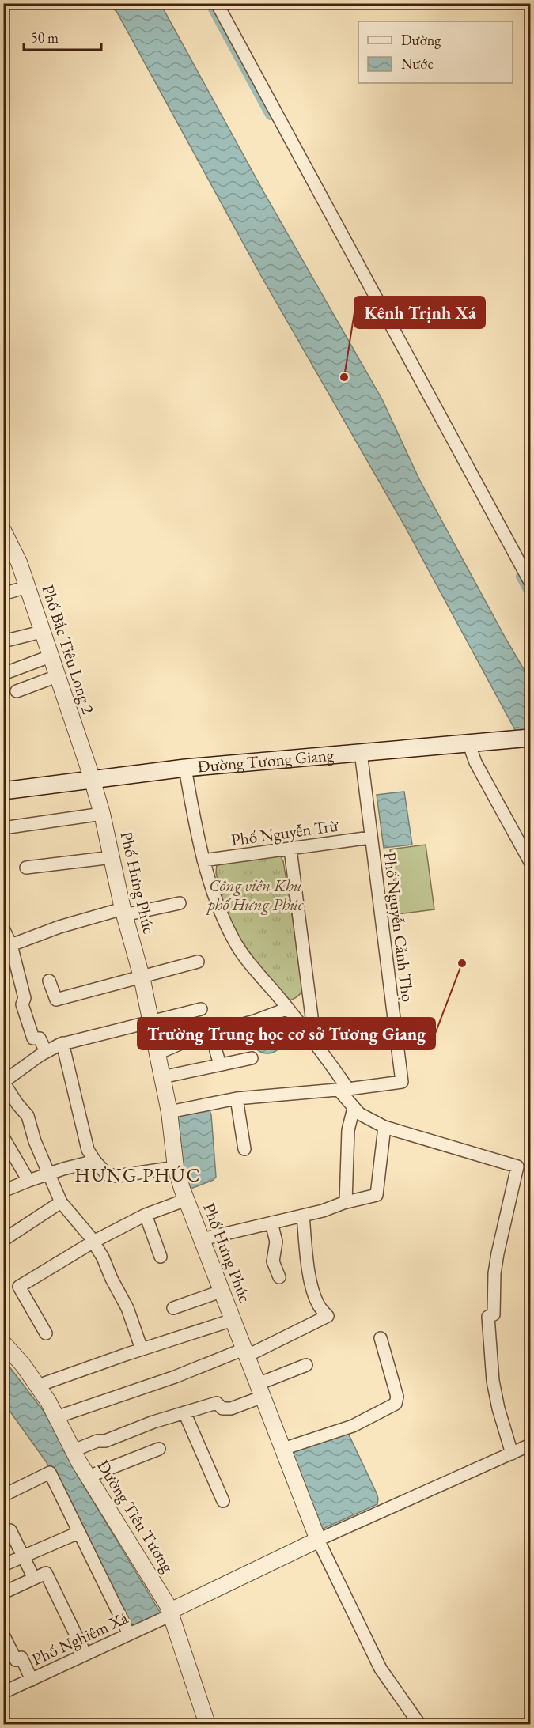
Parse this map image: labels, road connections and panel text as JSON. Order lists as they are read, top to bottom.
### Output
{
  "streets": {
    "main road": ["Đường Tương Giang"],
    "street": [
      "Phố Bắc Tiêu Long 2",
      "Phố Nguyễn Trừ",
      "Phố Hưng Phúc",
      "Phố Nguyễn Cảnh Thọ",
      "Đường Tiêu Tương",
      "Phố Nghiêm Xá"
    ]
  },
  "crossings": [
    ["Phố Bắc Tiêu Long 2", "Đường Tương Giang"],
    ["Phố Bắc Tiêu Long 2", "Phố Hưng Phúc"],
    ["Đường Tương Giang", "Phố Hưng Phúc"],
    ["Đường Tương Giang", "Phố Nguyễn Cảnh Thọ"],
    ["Phố Nguyễn Trừ", "Phố Nguyễn Cảnh Thọ"],
    ["Đường Tiêu Tương", "Phố Nghiêm Xá"]
  ],
  "districts": ["HƯNG PHÚC"],
  "parks": ["Công viên Khu phố Hưng Phúc"],
  "places": ["Kênh Trịnh Xá", "Trường Trung học cơ sở Tương Giang"],
  "legend": ["Đường", "Nước"],
  "scale_bar": "50 m"
}
